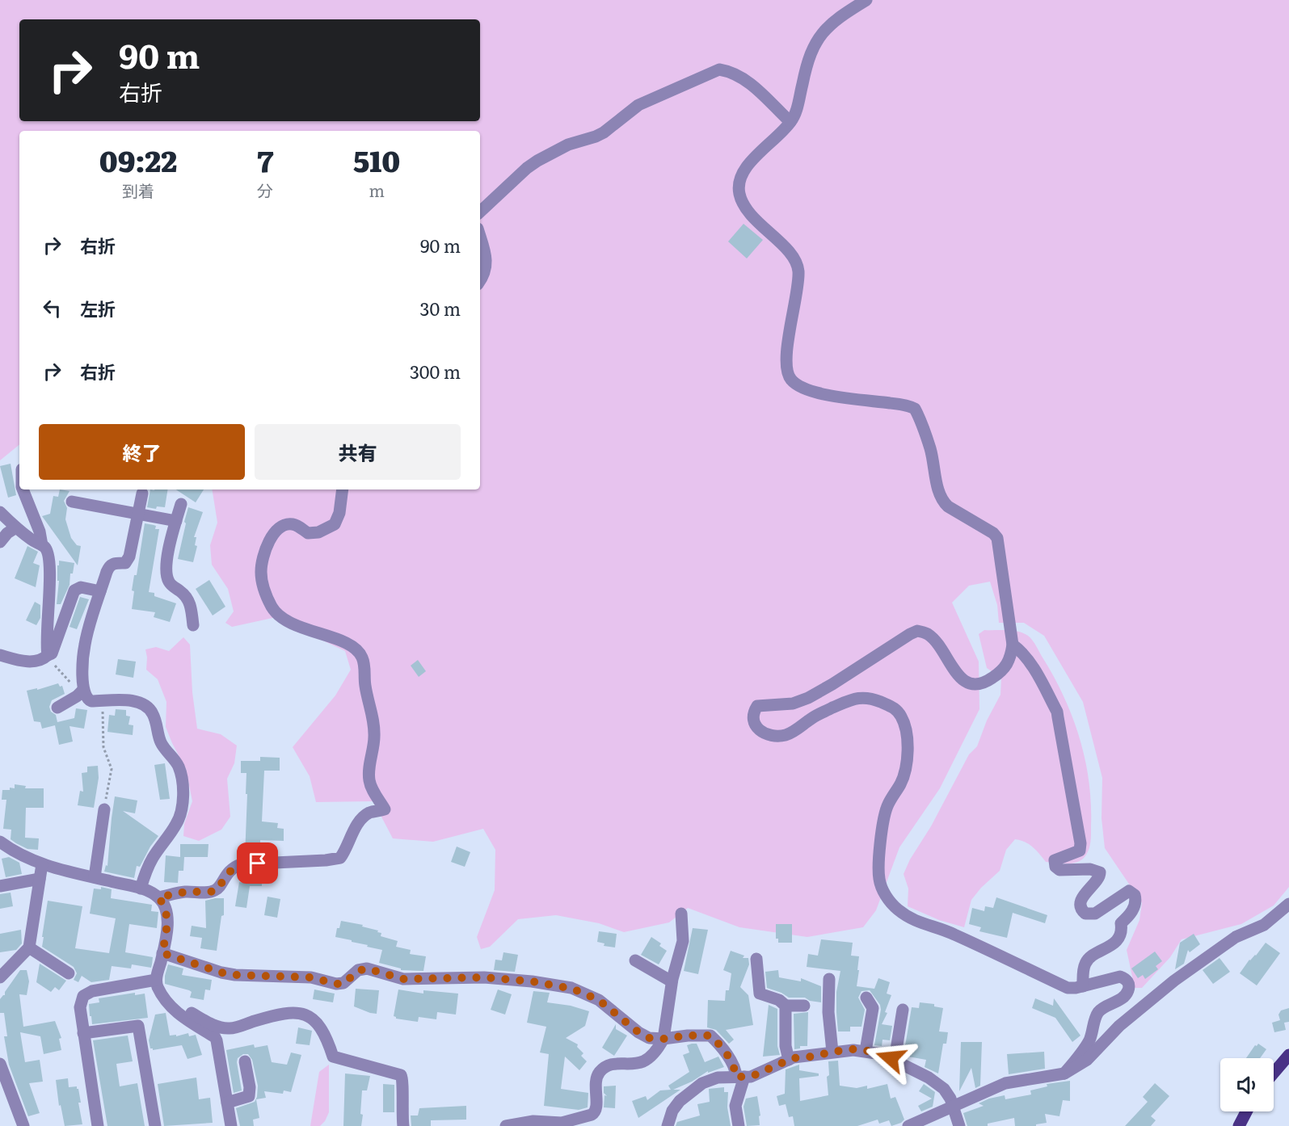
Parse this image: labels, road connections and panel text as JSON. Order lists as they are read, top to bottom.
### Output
{
  "page": {
    "turn": ["90 m", "右折"],
    "eta": [
      "09:22",
      "到着",
      "7",
      "分",
      "510",
      "m"
    ],
    "list": [
      {
        "name": "右折",
        "value": "90 m"
      },
      {
        "name": "左折",
        "value": "30 m"
      },
      {
        "name": "右折",
        "value": "300 m"
      }
    ],
    "buttons": ["終了", "共有"]
  }
}
